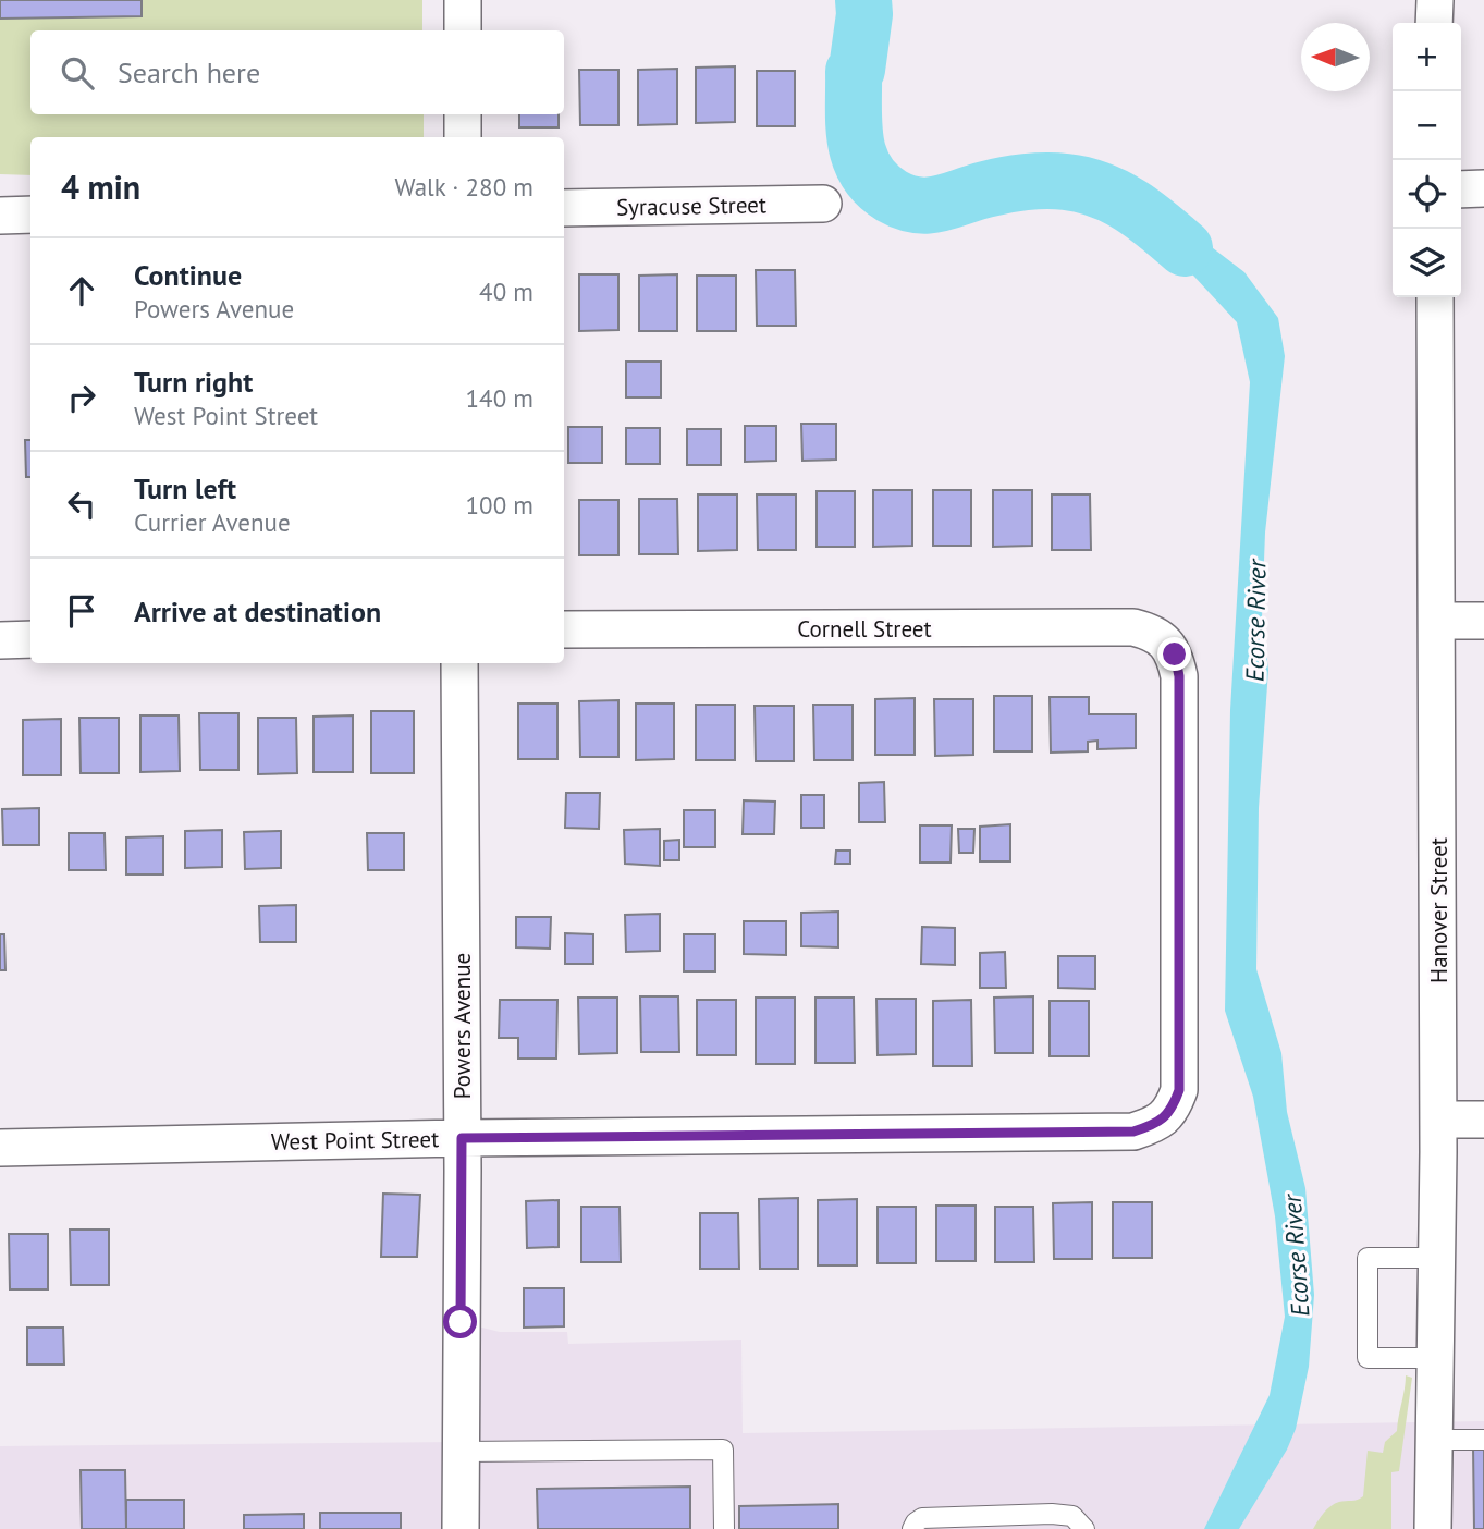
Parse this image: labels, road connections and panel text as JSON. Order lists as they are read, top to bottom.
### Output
{
  "streets": {
    "street": [
      "Syracuse Street",
      "Cornell Street",
      "Hanover Street",
      "Powers Avenue",
      "West Point Street"
    ]
  },
  "crossings": [
    ["Cornell Street", "West Point Street"],
    ["Powers Avenue", "West Point Street"]
  ],
  "water": ["Ecorse River"],
  "north": "left",
  "page": {
    "map_buttons": ["+", "−"],
    "search": "Search here",
    "heading": ["4 min", "Walk · 280 m"],
    "list": [
      ["Continue", "Powers Avenue", "40 m"],
      ["Turn right", "West Point Street", "140 m"],
      ["Turn left", "Currier Avenue", "100 m"],
      "Arrive at destination"
    ]
  }
}
